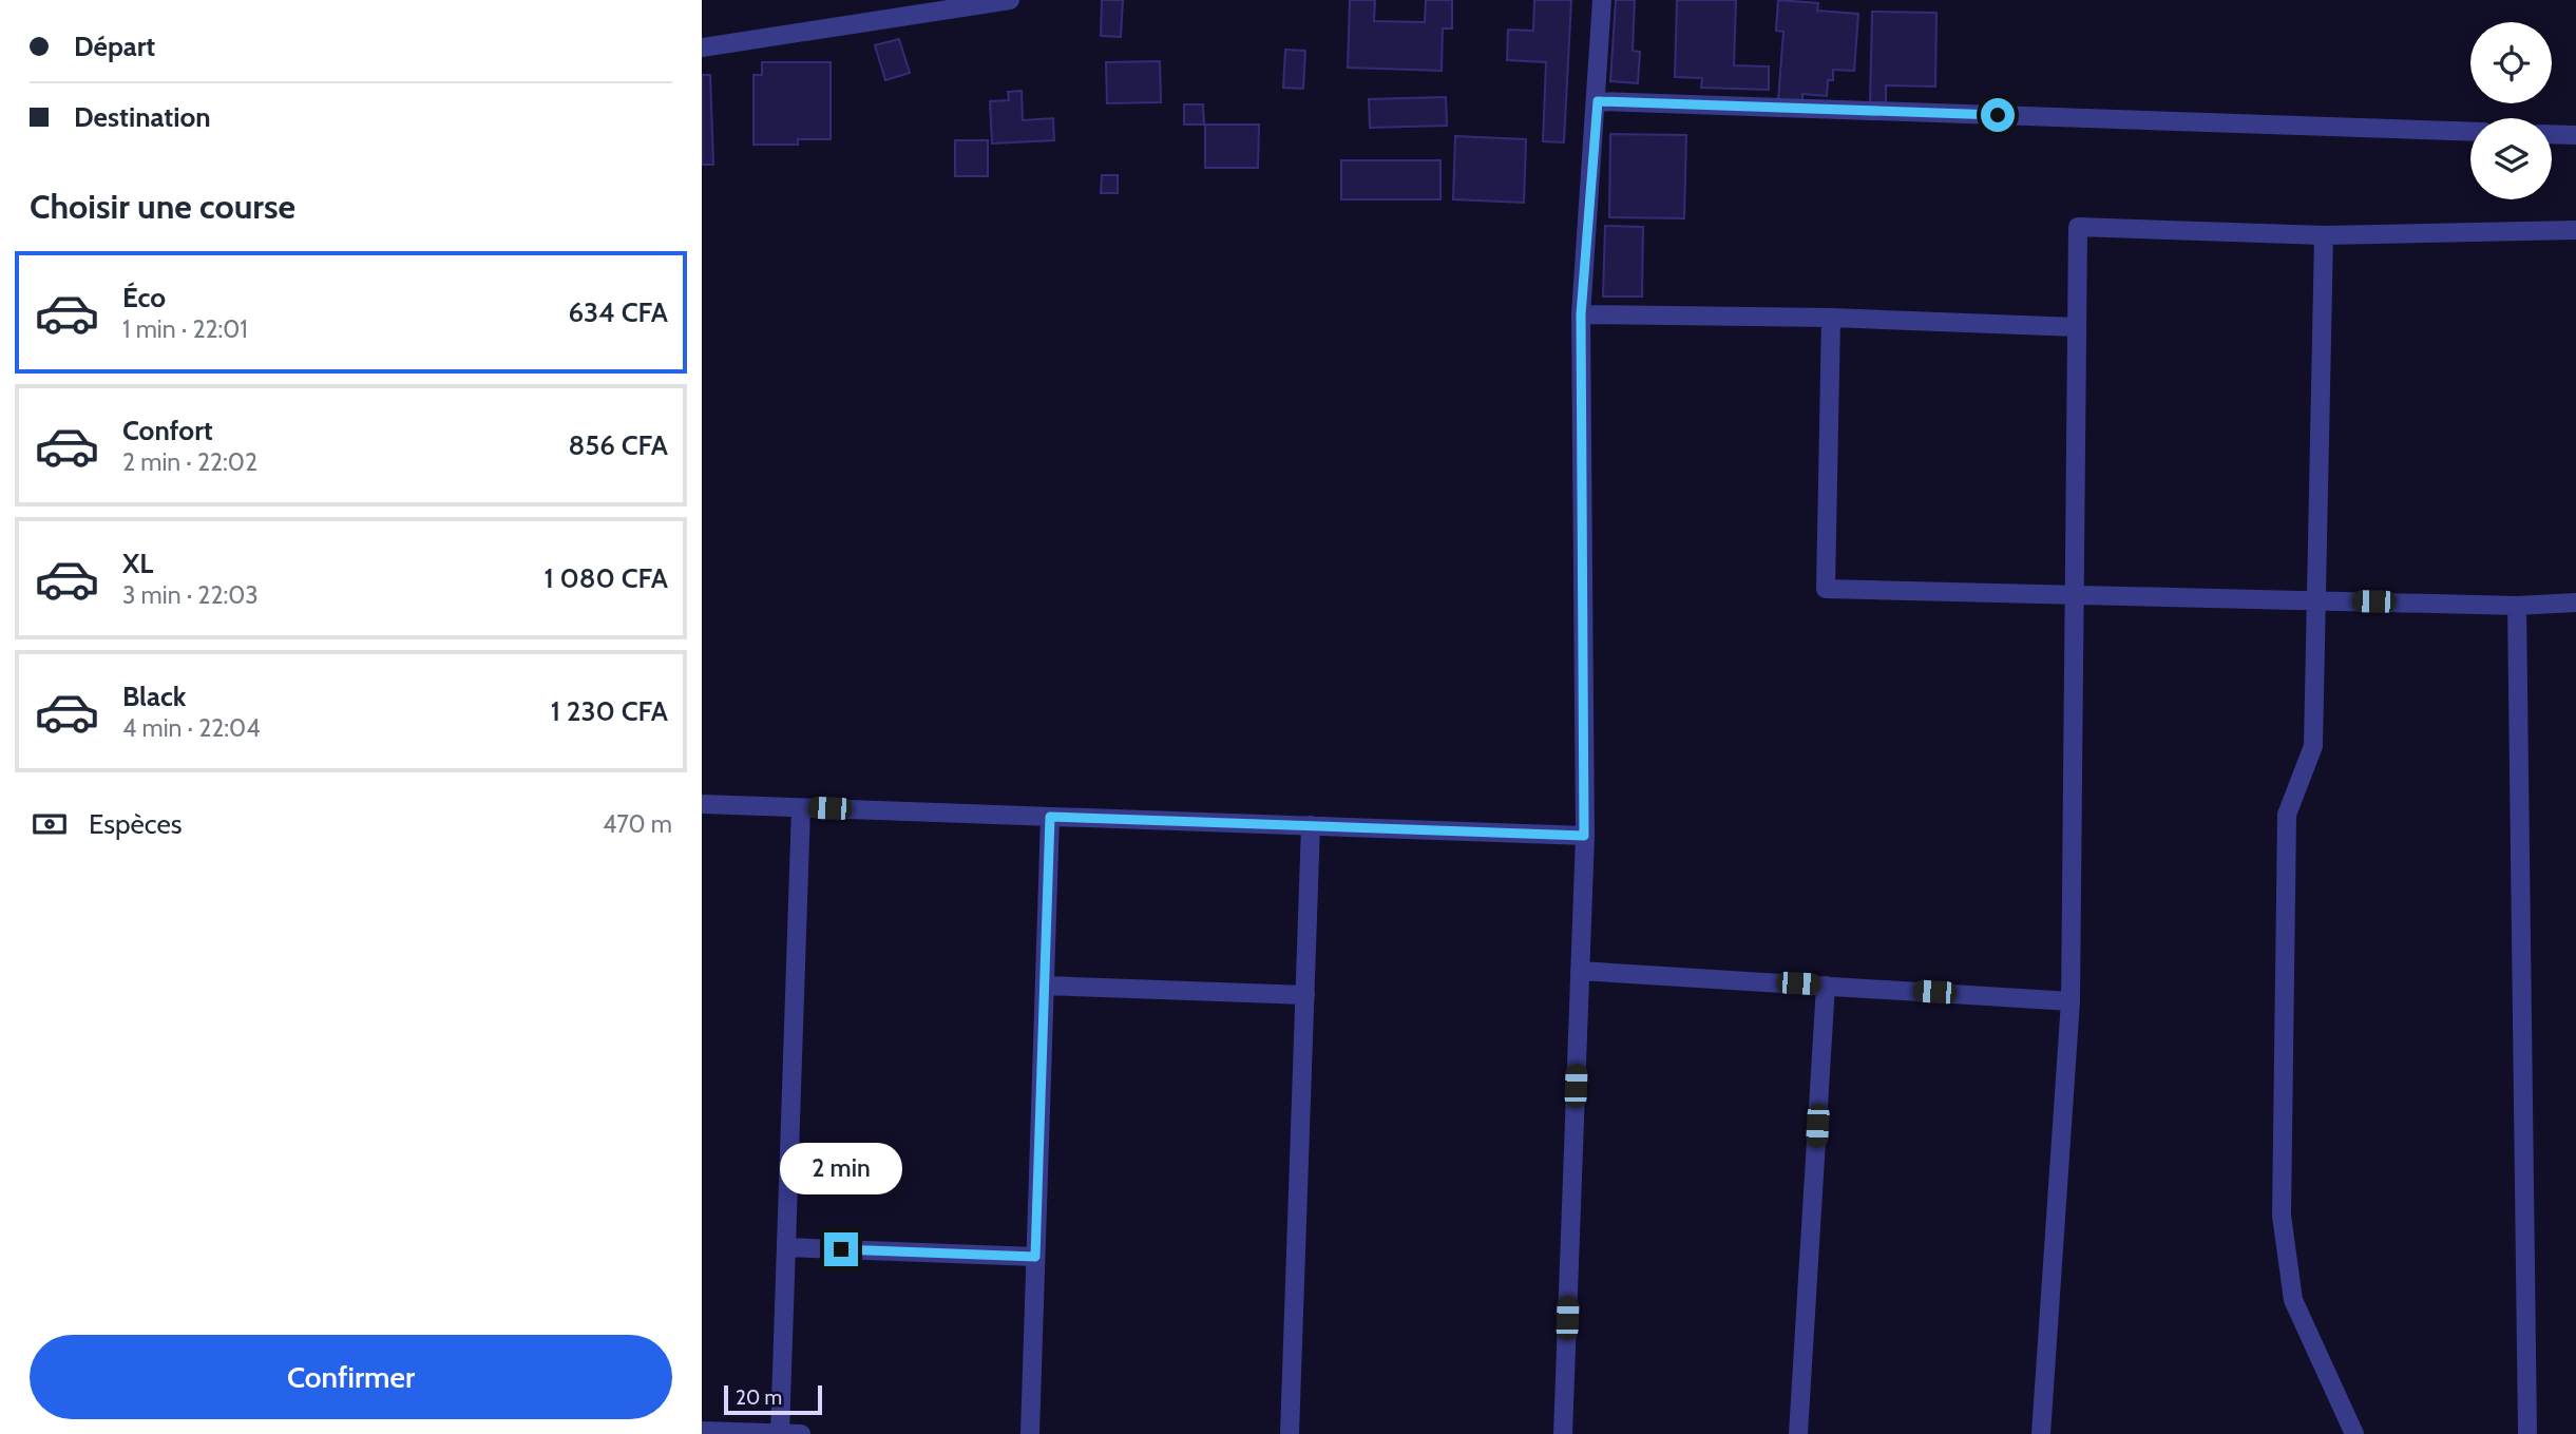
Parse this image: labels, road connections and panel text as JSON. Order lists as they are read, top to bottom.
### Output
{
  "scale_bar": "20 m",
  "page": {
    "banner": ["Départ", "Destination"],
    "heading": "Choisir une course",
    "list": [
      {
        "name": "Éco",
        "note": "1 min · 22:01",
        "value": "634 CFA"
      },
      {
        "name": "Confort",
        "note": "2 min · 22:02",
        "value": "856 CFA"
      },
      {
        "name": "XL",
        "note": "3 min · 22:03",
        "value": "1 080 CFA"
      },
      {
        "name": "Black",
        "note": "4 min · 22:04",
        "value": "1 230 CFA"
      }
    ],
    "pay": ["Espèces", "470 m"],
    "bubble": "2 min",
    "buttons": "Confirmer",
    "scale": "20 m"
  }
}
